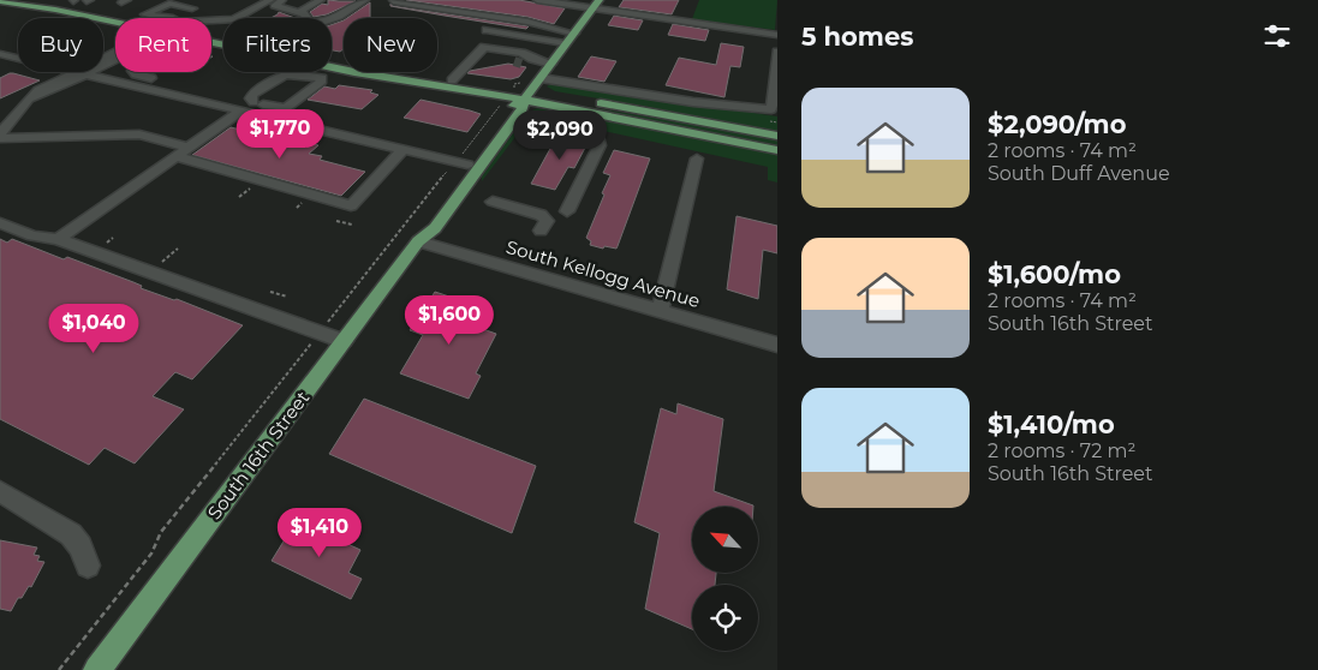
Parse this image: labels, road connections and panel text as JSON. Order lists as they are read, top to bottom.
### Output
{
  "streets": {
    "main road": ["South 16th Street"],
    "street": ["South Kellogg Avenue"]
  },
  "crossings": [
    ["South Kellogg Avenue", "South 16th Street"]
  ],
  "north": "top left",
  "page": {
    "heading": "5 homes",
    "chip": [
      "Buy",
      "Rent",
      "Filters",
      "New"
    ],
    "list": [
      {
        "name": "$2,090/mo",
        "note": "2 rooms · 74 m² · South Duff Avenue"
      },
      {
        "name": "$1,600/mo",
        "note": "2 rooms · 74 m² · South 16th Street"
      },
      {
        "name": "$1,410/mo",
        "note": "2 rooms · 72 m² · South 16th Street"
      }
    ],
    "price": [
      "$1,770",
      "$2,090",
      "$1,600",
      "$1,040",
      "$1,410"
    ]
  }
}
